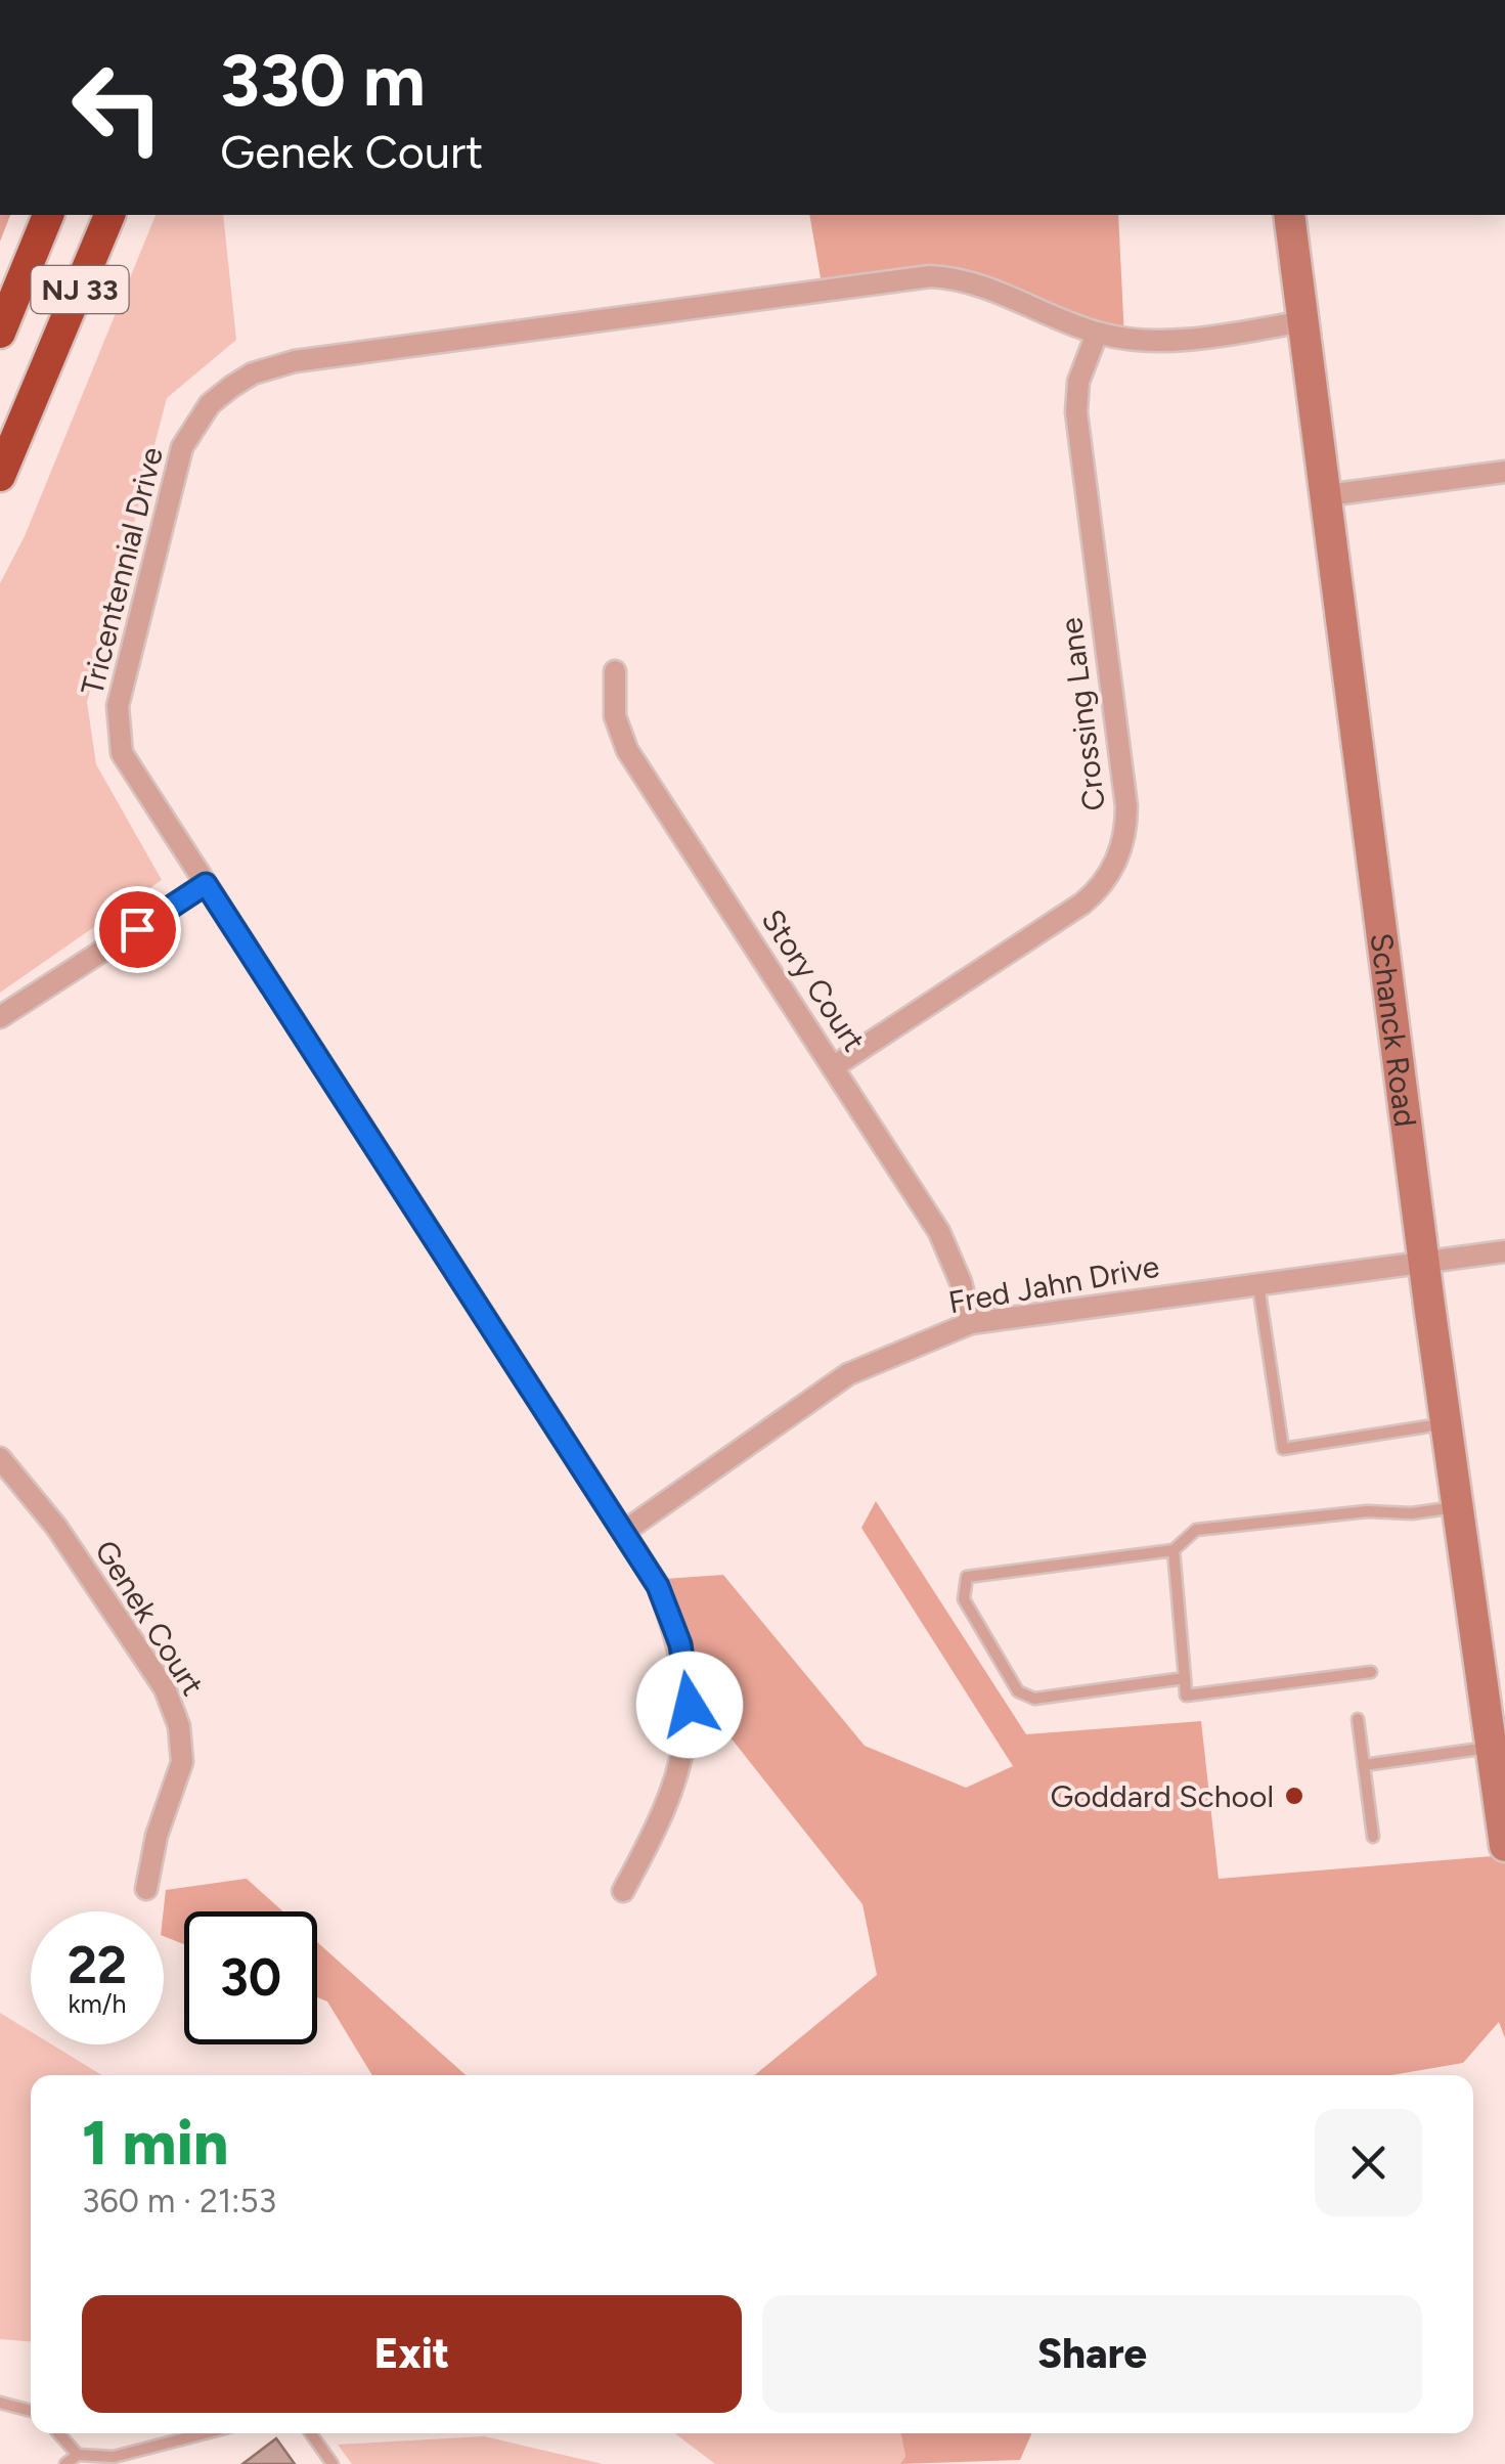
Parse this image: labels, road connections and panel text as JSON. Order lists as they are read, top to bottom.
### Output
{
  "streets": {
    "highway": ["NJ 33"],
    "street": [
      "Tricentennial Drive",
      "Crossing Lane",
      "Story Court",
      "Schanck Road",
      "Fred Jahn Drive",
      "Genek Court"
    ]
  },
  "crossings": [
    ["Tricentennial Drive", "Crossing Lane"],
    ["Tricentennial Drive", "Schanck Road"],
    ["Tricentennial Drive", "Fred Jahn Drive"],
    ["Crossing Lane", "Story Court"],
    ["Story Court", "Fred Jahn Drive"],
    ["Schanck Road", "Fred Jahn Drive"]
  ],
  "places": ["Goddard School"],
  "page": {
    "turn": ["330 m", "Genek Court"],
    "speed": "22 km/h",
    "limit": "30",
    "heading": ["1 min", "360 m · 21:53"],
    "buttons": ["Exit", "Share"]
  }
}
